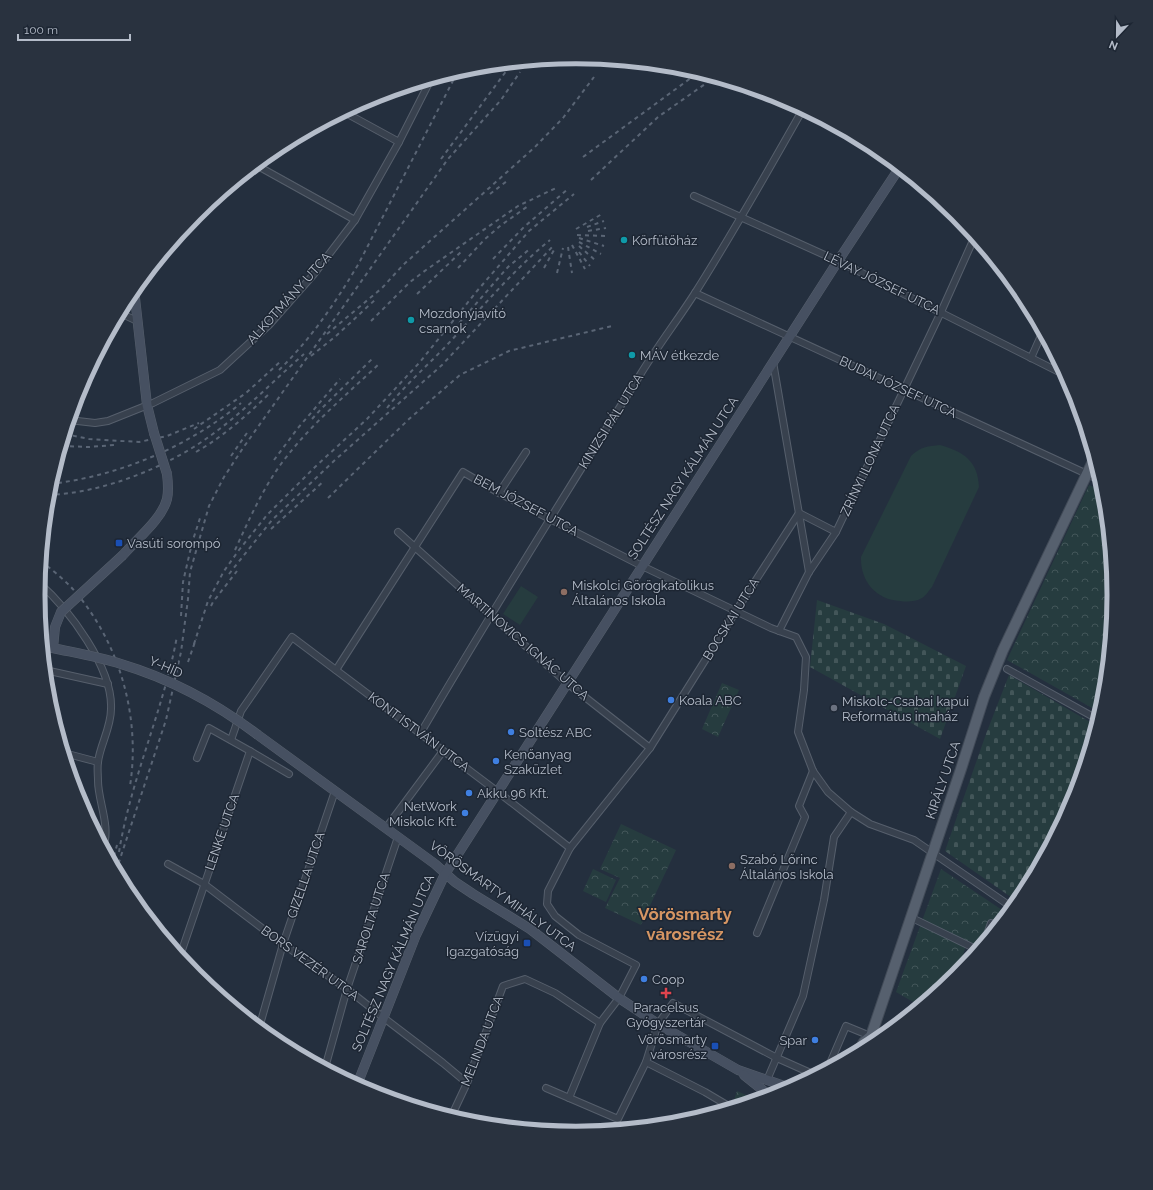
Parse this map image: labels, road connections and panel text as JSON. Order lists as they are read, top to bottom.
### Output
{
  "streets": {
    "main road": [
      "SOLTÉSZ NAGY KÁLMÁN UTCA",
      "Y-HÍD",
      "KIRÁLY UTCA",
      "VÖRÖSMARTY MIHÁLY UTCA"
    ],
    "street": [
      "LÉVAY JÓZSEF UTCA",
      "ALKOTMÁNY UTCA",
      "BUDAI JÓZSEF UTCA",
      "KINIZSI PÁL UTCA",
      "ZRÍNYI ILONA UTCA",
      "BEM JÓZSEF UTCA",
      "BOCSKAI UTCA",
      "MARTINOVICS IGNÁC UTCA",
      "KONT ISTVÁN UTCA",
      "LENKE UTCA",
      "GIZELLA UTCA",
      "SAROLTA UTCA",
      "BORS VEZÉR UTCA",
      "MELINDA UTCA"
    ]
  },
  "crossings": [
    ["LÉVAY JÓZSEF UTCA", "KINIZSI PÁL UTCA"],
    ["LÉVAY JÓZSEF UTCA", "ZRÍNYI ILONA UTCA"],
    ["LÉVAY JÓZSEF UTCA", "SOLTÉSZ NAGY KÁLMÁN UTCA"],
    ["BUDAI JÓZSEF UTCA", "KINIZSI PÁL UTCA"],
    ["BUDAI JÓZSEF UTCA", "ZRÍNYI ILONA UTCA"],
    ["BUDAI JÓZSEF UTCA", "SOLTÉSZ NAGY KÁLMÁN UTCA"],
    ["BUDAI JÓZSEF UTCA", "KIRÁLY UTCA"],
    ["KINIZSI PÁL UTCA", "BEM JÓZSEF UTCA"],
    ["KINIZSI PÁL UTCA", "MARTINOVICS IGNÁC UTCA"],
    ["KINIZSI PÁL UTCA", "KONT ISTVÁN UTCA"],
    ["ZRÍNYI ILONA UTCA", "BEM JÓZSEF UTCA"],
    ["SOLTÉSZ NAGY KÁLMÁN UTCA", "BEM JÓZSEF UTCA"],
    ["SOLTÉSZ NAGY KÁLMÁN UTCA", "MARTINOVICS IGNÁC UTCA"],
    ["SOLTÉSZ NAGY KÁLMÁN UTCA", "KONT ISTVÁN UTCA"],
    ["SOLTÉSZ NAGY KÁLMÁN UTCA", "VÖRÖSMARTY MIHÁLY UTCA"],
    ["SOLTÉSZ NAGY KÁLMÁN UTCA", "BORS VEZÉR UTCA"],
    ["BEM JÓZSEF UTCA", "BOCSKAI UTCA"],
    ["BEM JÓZSEF UTCA", "MARTINOVICS IGNÁC UTCA"],
    ["BEM JÓZSEF UTCA", "KONT ISTVÁN UTCA"],
    ["BEM JÓZSEF UTCA", "KIRÁLY UTCA"],
    ["BOCSKAI UTCA", "MARTINOVICS IGNÁC UTCA"],
    ["BOCSKAI UTCA", "KONT ISTVÁN UTCA"],
    ["BOCSKAI UTCA", "VÖRÖSMARTY MIHÁLY UTCA"],
    ["Y-HÍD", "VÖRÖSMARTY MIHÁLY UTCA"],
    ["LENKE UTCA", "BORS VEZÉR UTCA"],
    ["GIZELLA UTCA", "VÖRÖSMARTY MIHÁLY UTCA"],
    ["GIZELLA UTCA", "BORS VEZÉR UTCA"],
    ["VÖRÖSMARTY MIHÁLY UTCA", "SAROLTA UTCA"],
    ["SAROLTA UTCA", "BORS VEZÉR UTCA"],
    ["BORS VEZÉR UTCA", "MELINDA UTCA"]
  ],
  "districts": ["Vörösmarty városrész"],
  "places": {
    "other": [
      "Körfűtőház",
      "Mozdonyjavító csarnok",
      "MÁV étkezde",
      "Miskolci Görögkatolikus Általános Iskola",
      "Koala ABC",
      "Miskolc-Csabai kapui Református imaház",
      "Soltész ABC",
      "Kenőanyag Szaküzlet",
      "Akku 96 Kft.",
      "NetWork Miskolc Kft.",
      "Szabó Lőrinc Általános Iskola",
      "Coop",
      "Spar"
    ],
    "transit": ["Vasúti sorompó", "Vízügyi Igazgatóság", "Vörösmarty városrész"],
    "health": ["Paracelsus Gyógyszertár"]
  },
  "scale_bar": "100 m",
  "north": "bottom"
}
